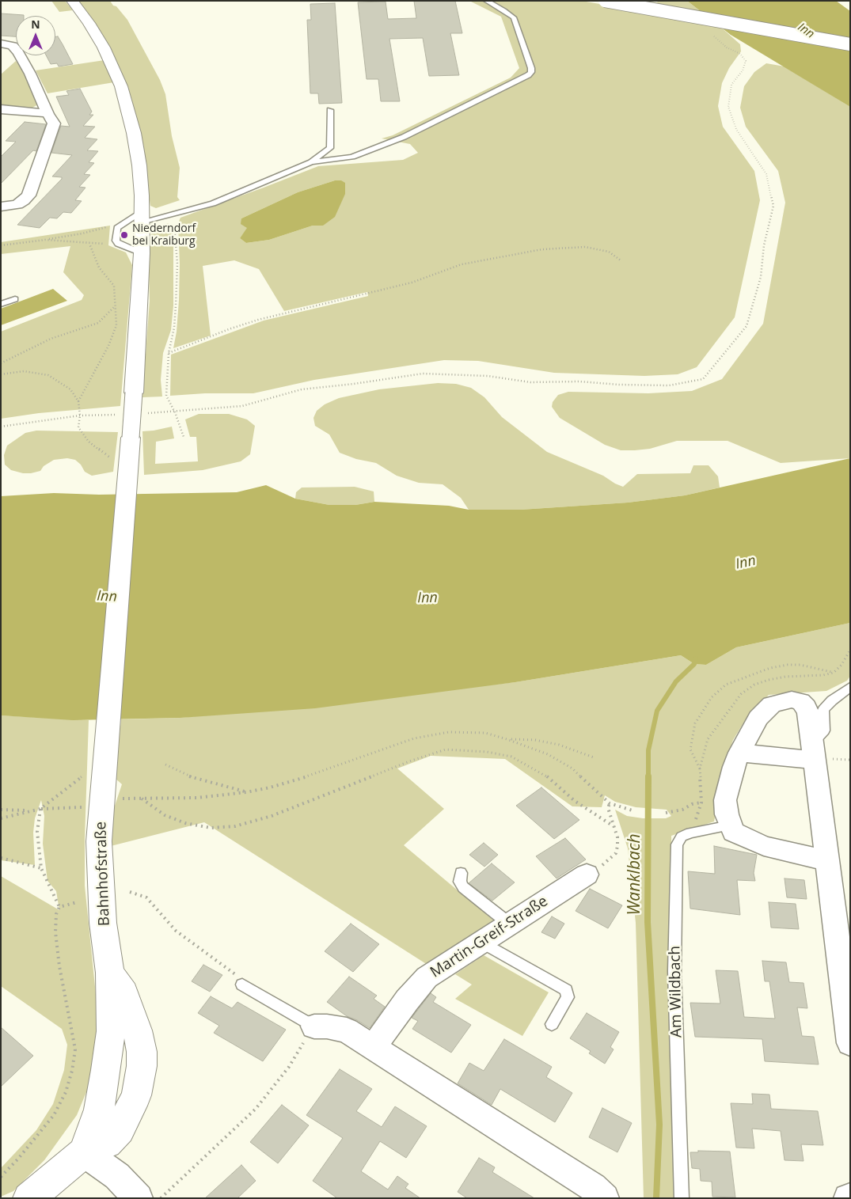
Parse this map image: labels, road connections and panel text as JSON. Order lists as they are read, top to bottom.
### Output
{
  "streets": {
    "main road": ["Bahnhofstraße"],
    "street": ["Martin-Greif-Straße"],
    "lane": ["Am Wildbach"]
  },
  "water": ["Inn", "Wanklbach"],
  "places": ["Niederndorf bei Kraiburg"],
  "north": "top"
}
